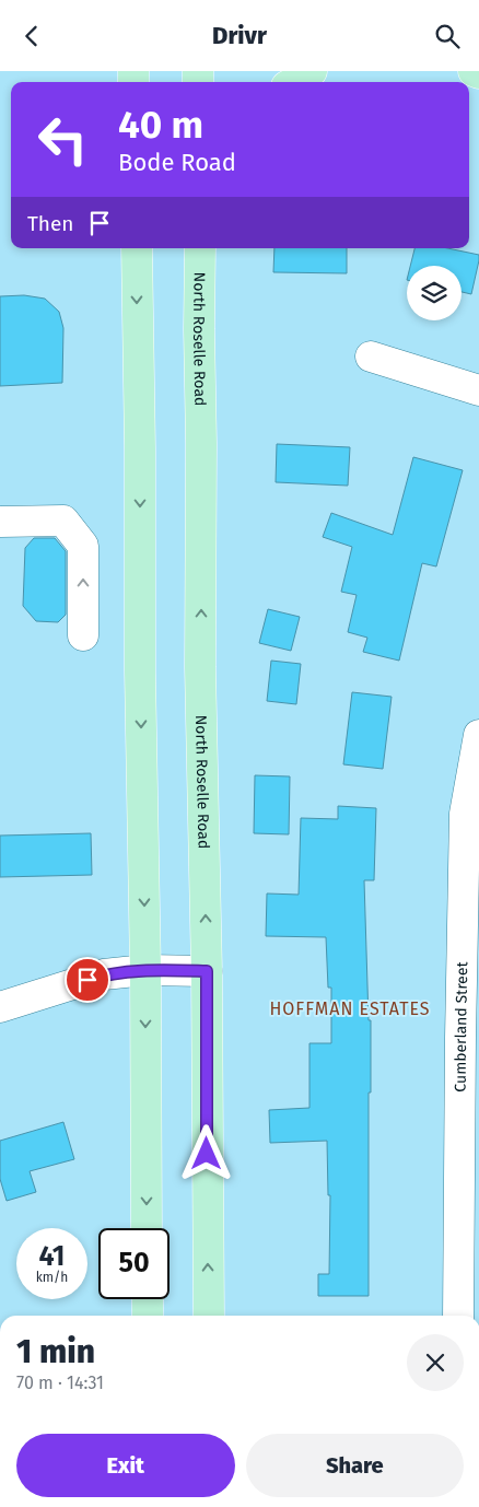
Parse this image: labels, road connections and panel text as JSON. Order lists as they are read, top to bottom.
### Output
{
  "streets": {
    "main road": ["North Roselle Road"],
    "street": ["Cumberland Street"]
  },
  "districts": ["HOFFMAN ESTATES"],
  "page": {
    "header": "Drivr",
    "turn": ["40 m", "Bode Road"],
    "then": "Then",
    "speed": "41 km/h",
    "limit": "50",
    "heading": ["1 min", "70 m · 14:31"],
    "buttons": ["Exit", "Share"]
  }
}
